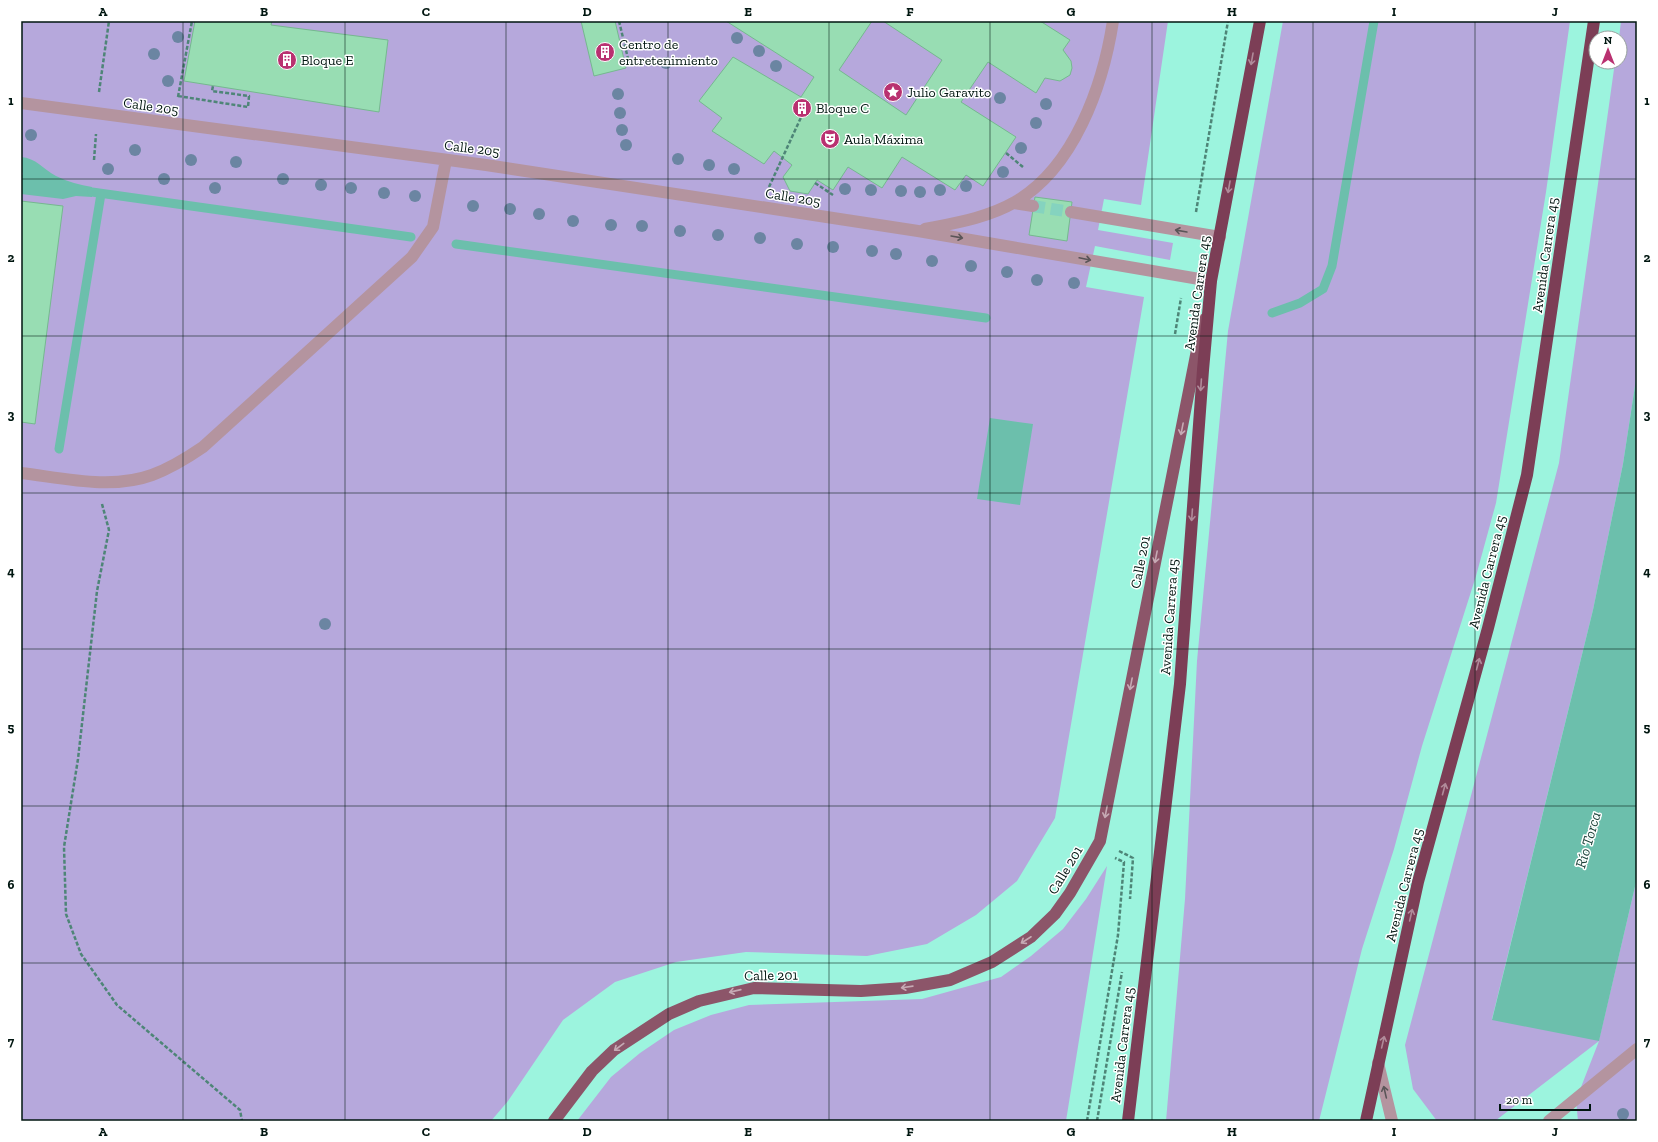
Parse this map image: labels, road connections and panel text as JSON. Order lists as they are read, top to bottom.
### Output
{
  "streets": {
    "highway": ["Avenida Carrera 45"],
    "main road": ["Calle 201"],
    "lane": ["Calle 205"]
  },
  "crossings": [
    ["Calle 205", "Avenida Carrera 45"],
    ["Calle 205", "Calle 201"],
    ["Avenida Carrera 45", "Calle 201"]
  ],
  "one_way": ["Calle 201"],
  "water": ["Río Torca"],
  "places": {
    "building": ["Centro de entretenimiento", "Bloque E", "Bloque C"],
    "place": ["Julio Garavito"],
    "theatre": ["Aula Máxima"]
  },
  "scale_bar": "20 m",
  "north": "top",
  "grid": {
    "columns": [
      "A",
      "B",
      "C",
      "D",
      "E",
      "F",
      "G",
      "H",
      "I",
      "J"
    ],
    "rows": [
      "1",
      "2",
      "3",
      "4",
      "5",
      "6",
      "7"
    ]
  }
}
